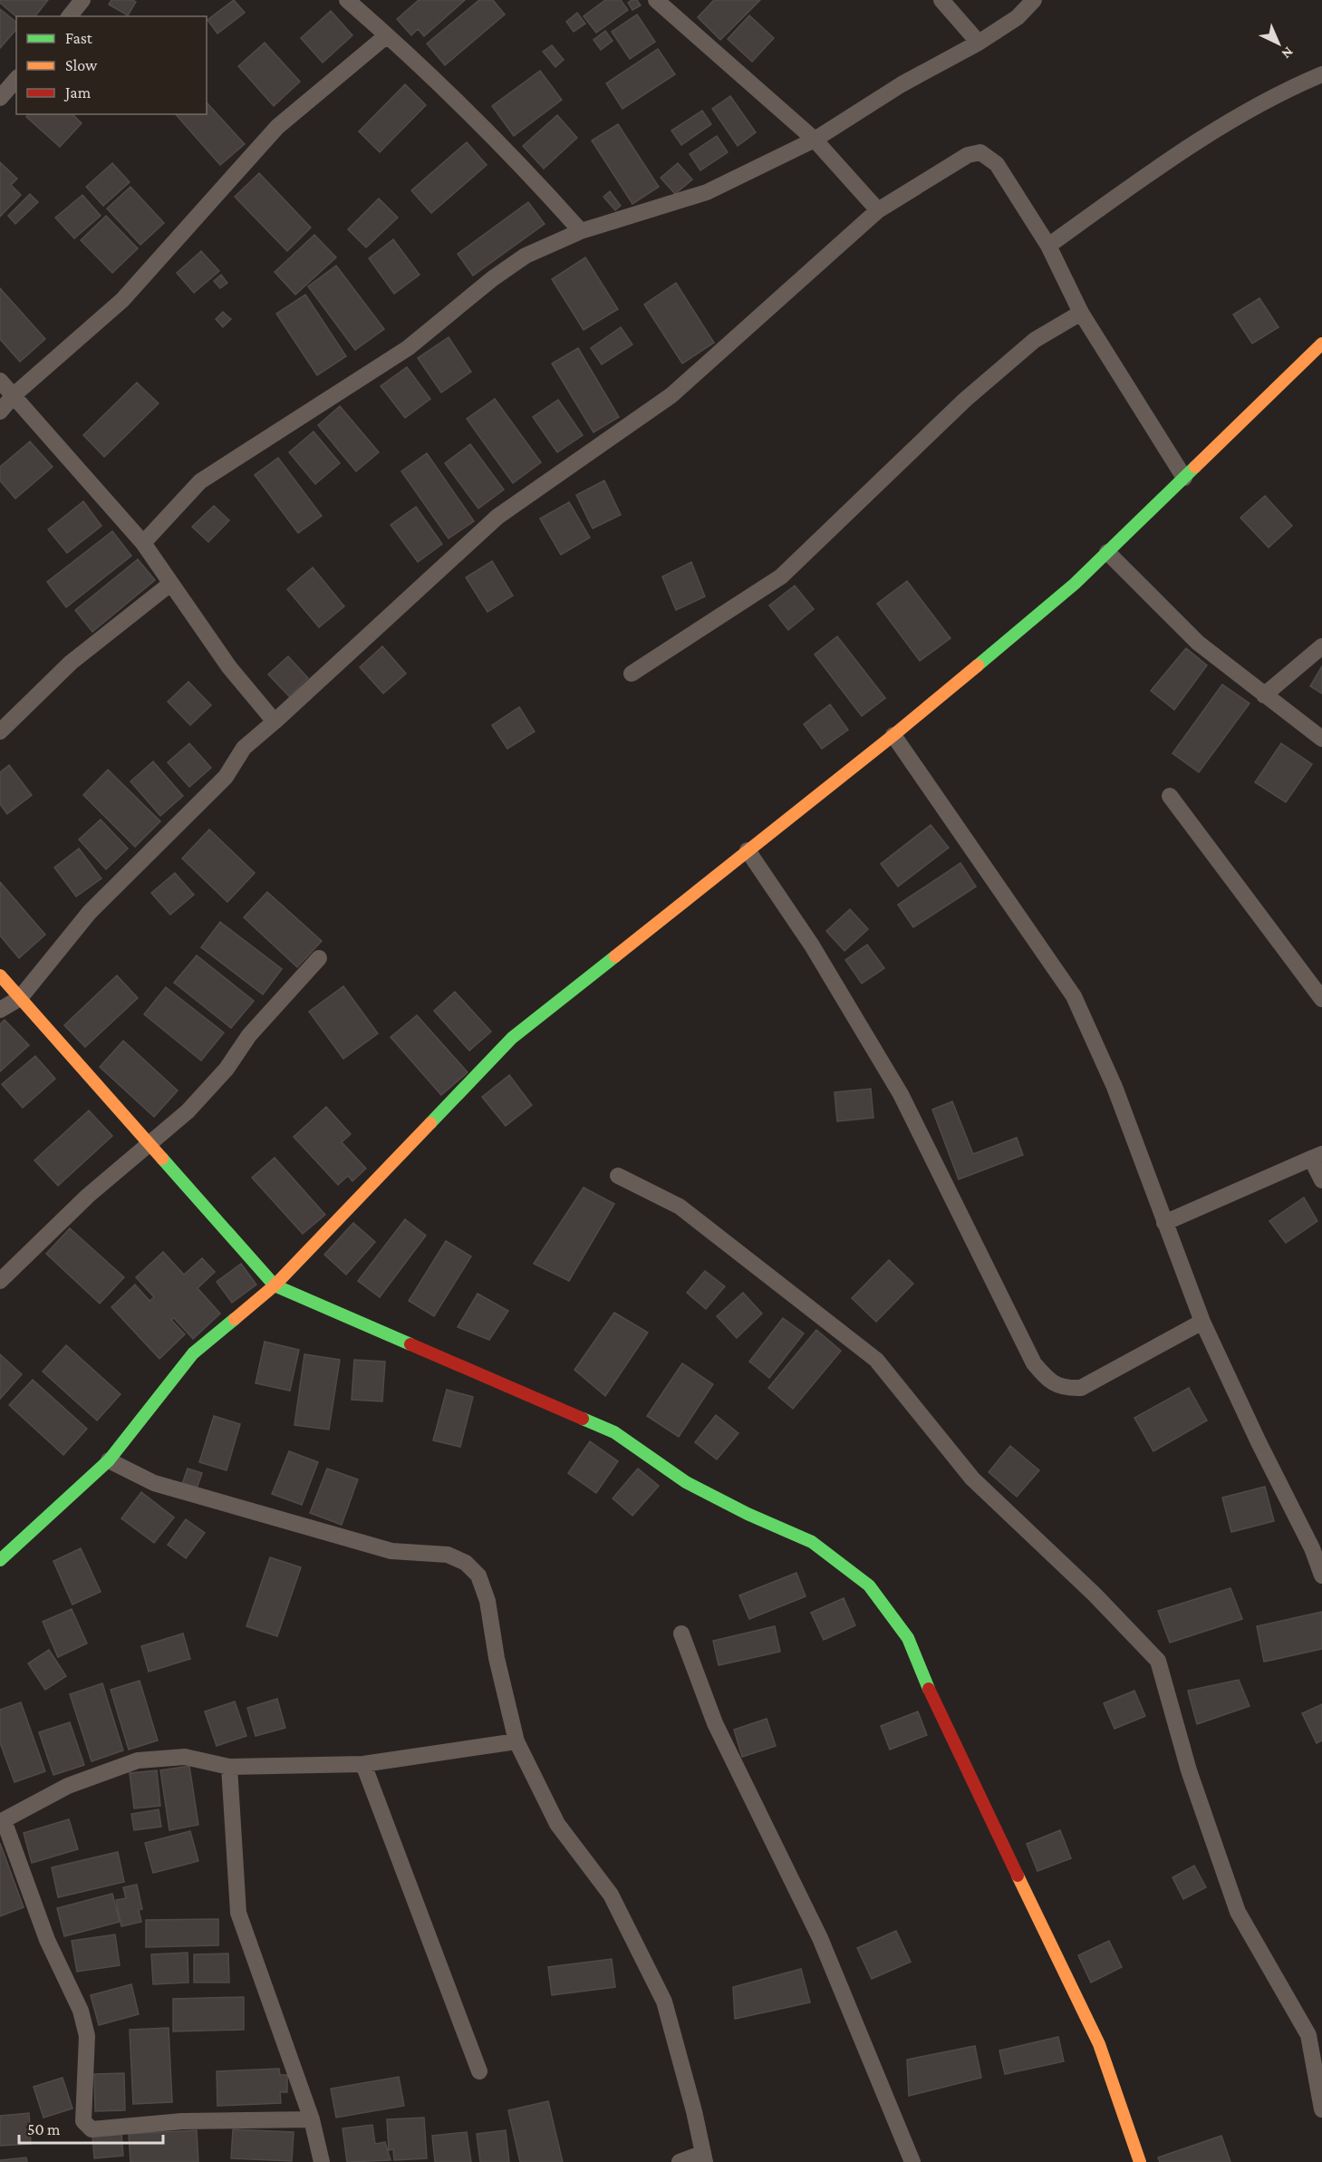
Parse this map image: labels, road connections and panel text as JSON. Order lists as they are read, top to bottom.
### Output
{
  "legend": ["Fast", "Slow", "Jam"],
  "scale_bar": "50 m",
  "north": "bottom right"
}
